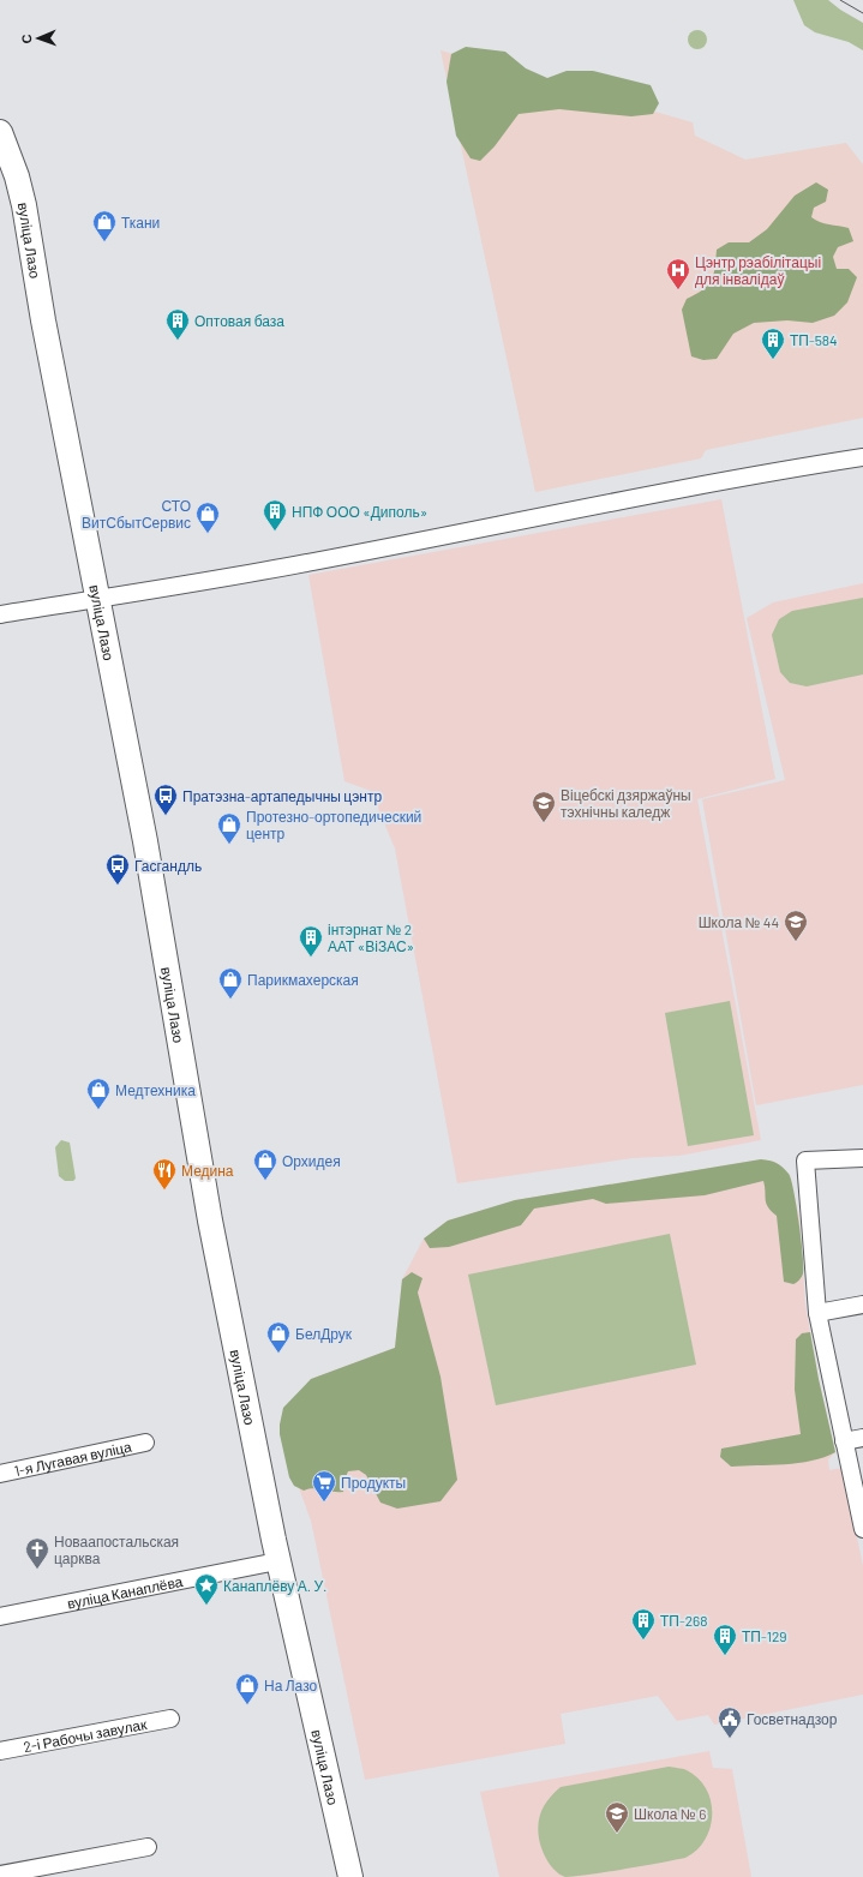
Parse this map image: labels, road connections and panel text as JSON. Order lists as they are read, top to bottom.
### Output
{
  "streets": {
    "street": [
      "вуліца Лазо",
      "1-я Лугавая вуліца",
      "вуліца Канаплёва",
      "2-і Рабочы завулак"
    ]
  },
  "crossings": [
    ["вуліца Лазо", "вуліца Канаплёва"]
  ],
  "places": {
    "shop": [
      "Ткани",
      "СТО ВитСбытСервис",
      "Протезно-ортопедический центр",
      "Парикмахерская",
      "Медтехника",
      "Орхидея",
      "БелДрук",
      "На Лазо"
    ],
    "hospital": ["Цэнтр рэабілітацыі для інвалідаў"],
    "building": [
      "Оптовая база",
      "ТП-584",
      "НПФ ООО «Диполь»",
      "інтэрнат № 2 ААТ «ВіЗАС»",
      "ТП-268",
      "ТП-129"
    ],
    "bus stop": ["Пратэзна-артапедычны цэнтр", "Гасгандль"],
    "school or university": ["Віцебскі дзяржаўны тэхнічны каледж", "Школа № 44", "Школа № 6"],
    "restaurant": ["Медина"],
    "supermarket": ["Продукты"],
    "church": ["Новаапостальская царква"],
    "place": ["Канаплёву А. У."],
    "public building": ["Госветнадзор"]
  },
  "north": "left"
}
